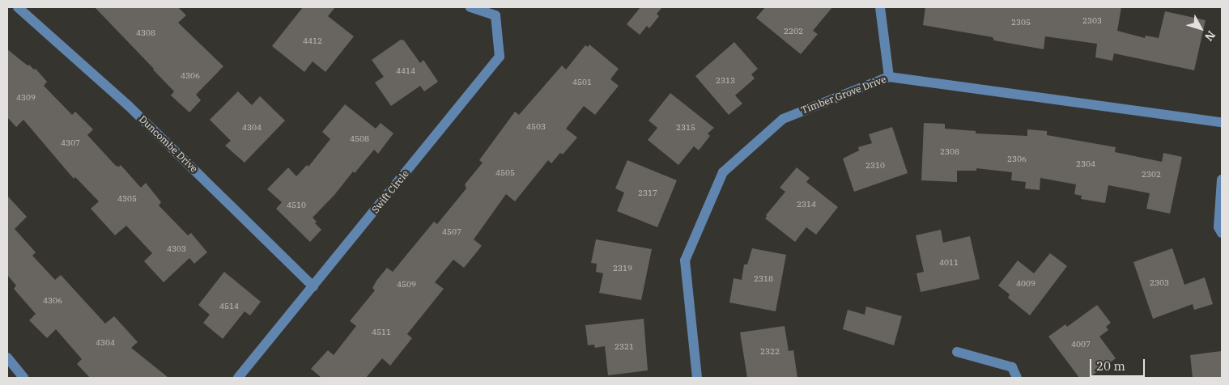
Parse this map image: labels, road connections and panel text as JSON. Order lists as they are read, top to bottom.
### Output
{
  "streets": {
    "street": ["Timber Grove Drive", "Duncombe Drive", "Swift Circle"]
  },
  "crossings": [
    ["Duncombe Drive", "Swift Circle"]
  ],
  "house_numbers": [
    "2303",
    "2305",
    "2202",
    "4308",
    "4412",
    "4414",
    "4306",
    "2313",
    "4501",
    "4309",
    "4503",
    "4304",
    "2315",
    "4508",
    "4307",
    "2308",
    "2306",
    "2304",
    "2310",
    "4505",
    "2302",
    "2317",
    "4305",
    "2314",
    "4510",
    "4507",
    "4303",
    "4011",
    "2319",
    "2318",
    "2303",
    "4009",
    "4509",
    "4306",
    "4514",
    "4511",
    "4304",
    "4007",
    "2321",
    "2322"
  ],
  "scale_bar": "20 m",
  "north": "bottom right"
}
